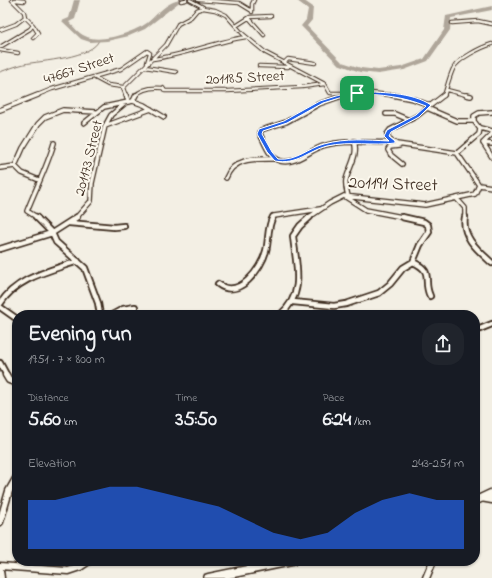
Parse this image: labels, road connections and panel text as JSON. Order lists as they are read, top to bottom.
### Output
{
  "streets": {
    "street": [
      "47667 Street",
      "201185 Street",
      "201173 Street",
      "201191 Street"
    ]
  },
  "page": {
    "heading": ["Evening run", "19:51 · 7 × 800 m"],
    "stats": [
      ["Distance", "5.60 km"],
      ["Time", "35:50"],
      ["Pace", "6:24 /km"]
    ],
    "chart": ["Elevation", "243–251 m"]
  }
}
